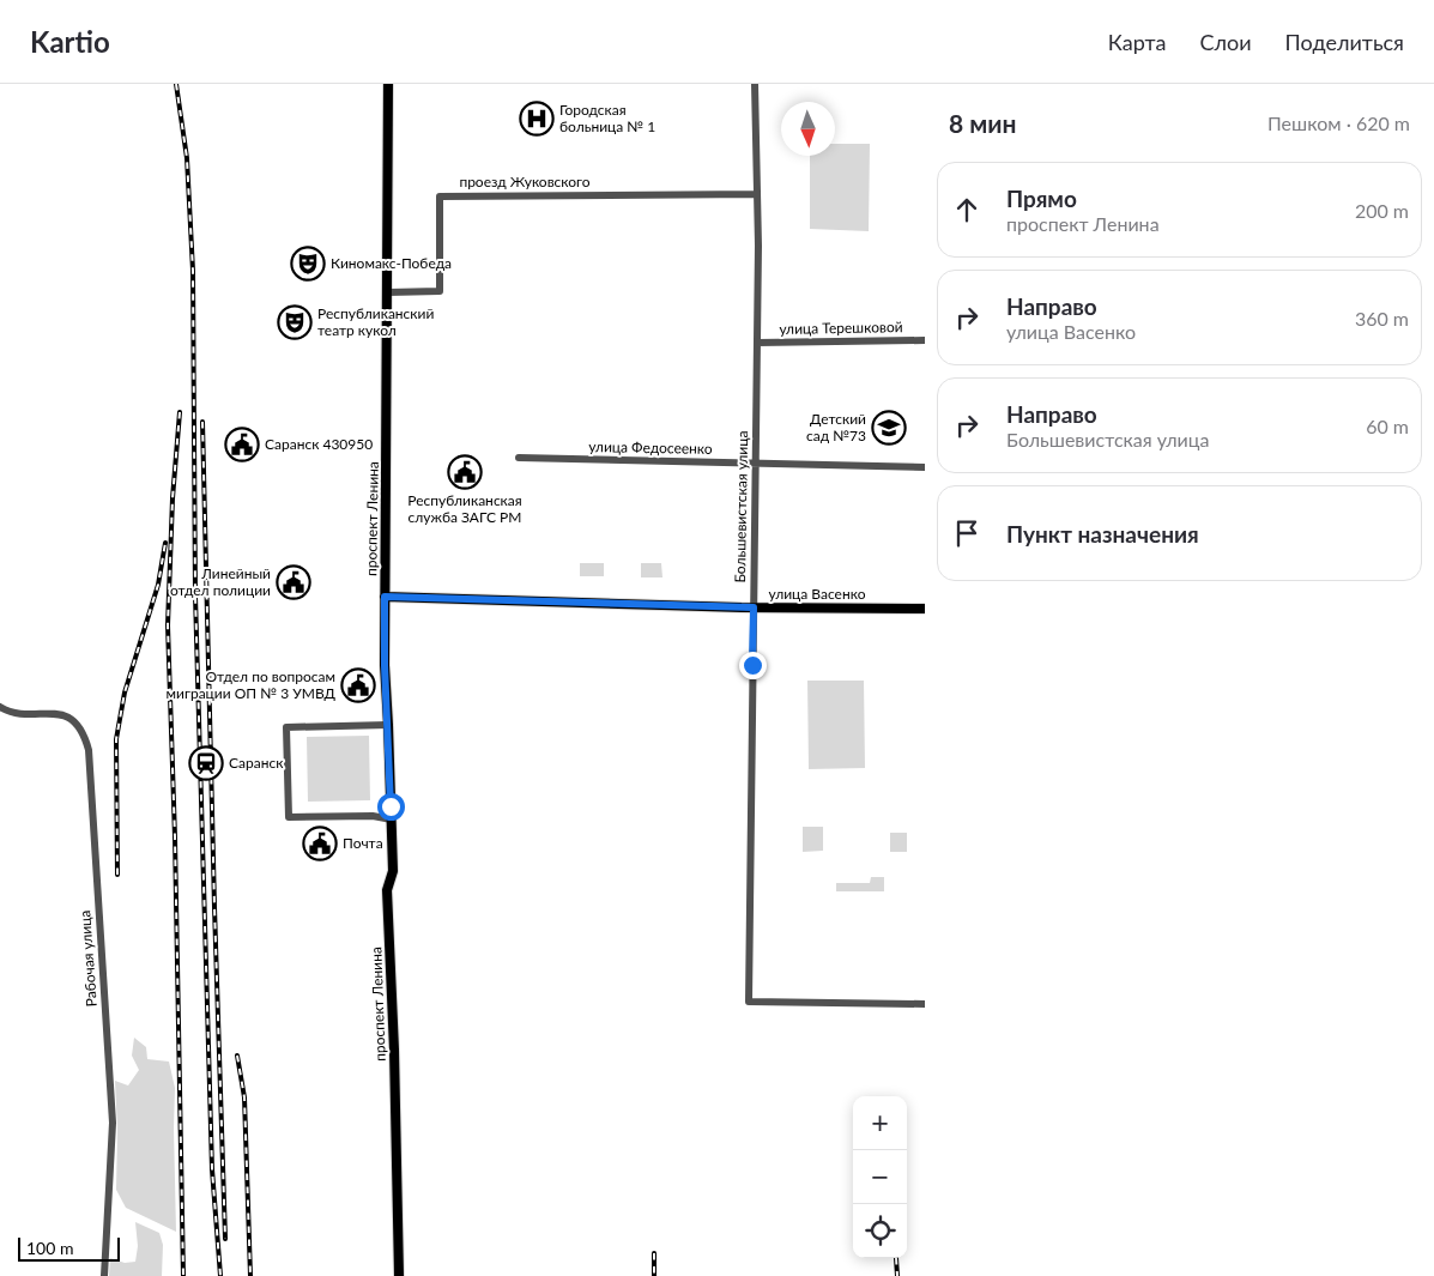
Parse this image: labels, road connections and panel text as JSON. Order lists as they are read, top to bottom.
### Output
{
  "streets": {
    "main road": ["проспект Ленина", "улица Васенко"],
    "street": [
      "проезд Жуковского",
      "улица Терешковой",
      "улица Федосеенко",
      "Большевистская улица",
      "Рабочая улица"
    ]
  },
  "crossings": [
    ["проезд Жуковского", "Большевистская улица"],
    ["проезд Жуковского", "проспект Ленина"],
    ["улица Терешковой", "Большевистская улица"],
    ["улица Федосеенко", "Большевистская улица"],
    ["Большевистская улица", "улица Васенко"],
    ["проспект Ленина", "улица Васенко"]
  ],
  "places": {
    "hospital": ["Городская больница № 1"],
    "theatre": ["Киномакс-Победа", "Республиканский театр кукол"],
    "school or university": ["Детский сад №73"],
    "public building": [
      "Саранск 430950",
      "Республиканская служба ЗАГС РМ",
      "Линейный отдел полиции",
      "Отдел по вопросам миграции ОП № 3 УМВД",
      "Почта"
    ],
    "station": ["Саранск"]
  },
  "scale_bar": "100 m",
  "north": "bottom",
  "page": {
    "header": "Kartio",
    "nav": ["Карта", "Слои", "Поделиться"],
    "heading": ["8 мин", "Пешком · 620 m"],
    "list": [
      ["Прямо", "проспект Ленина", "200 m"],
      ["Направо", "улица Васенко", "360 m"],
      ["Направо", "Большевистская улица", "60 m"],
      "Пункт назначения"
    ],
    "map_buttons": ["+", "−"],
    "scale": "100 m"
  }
}
